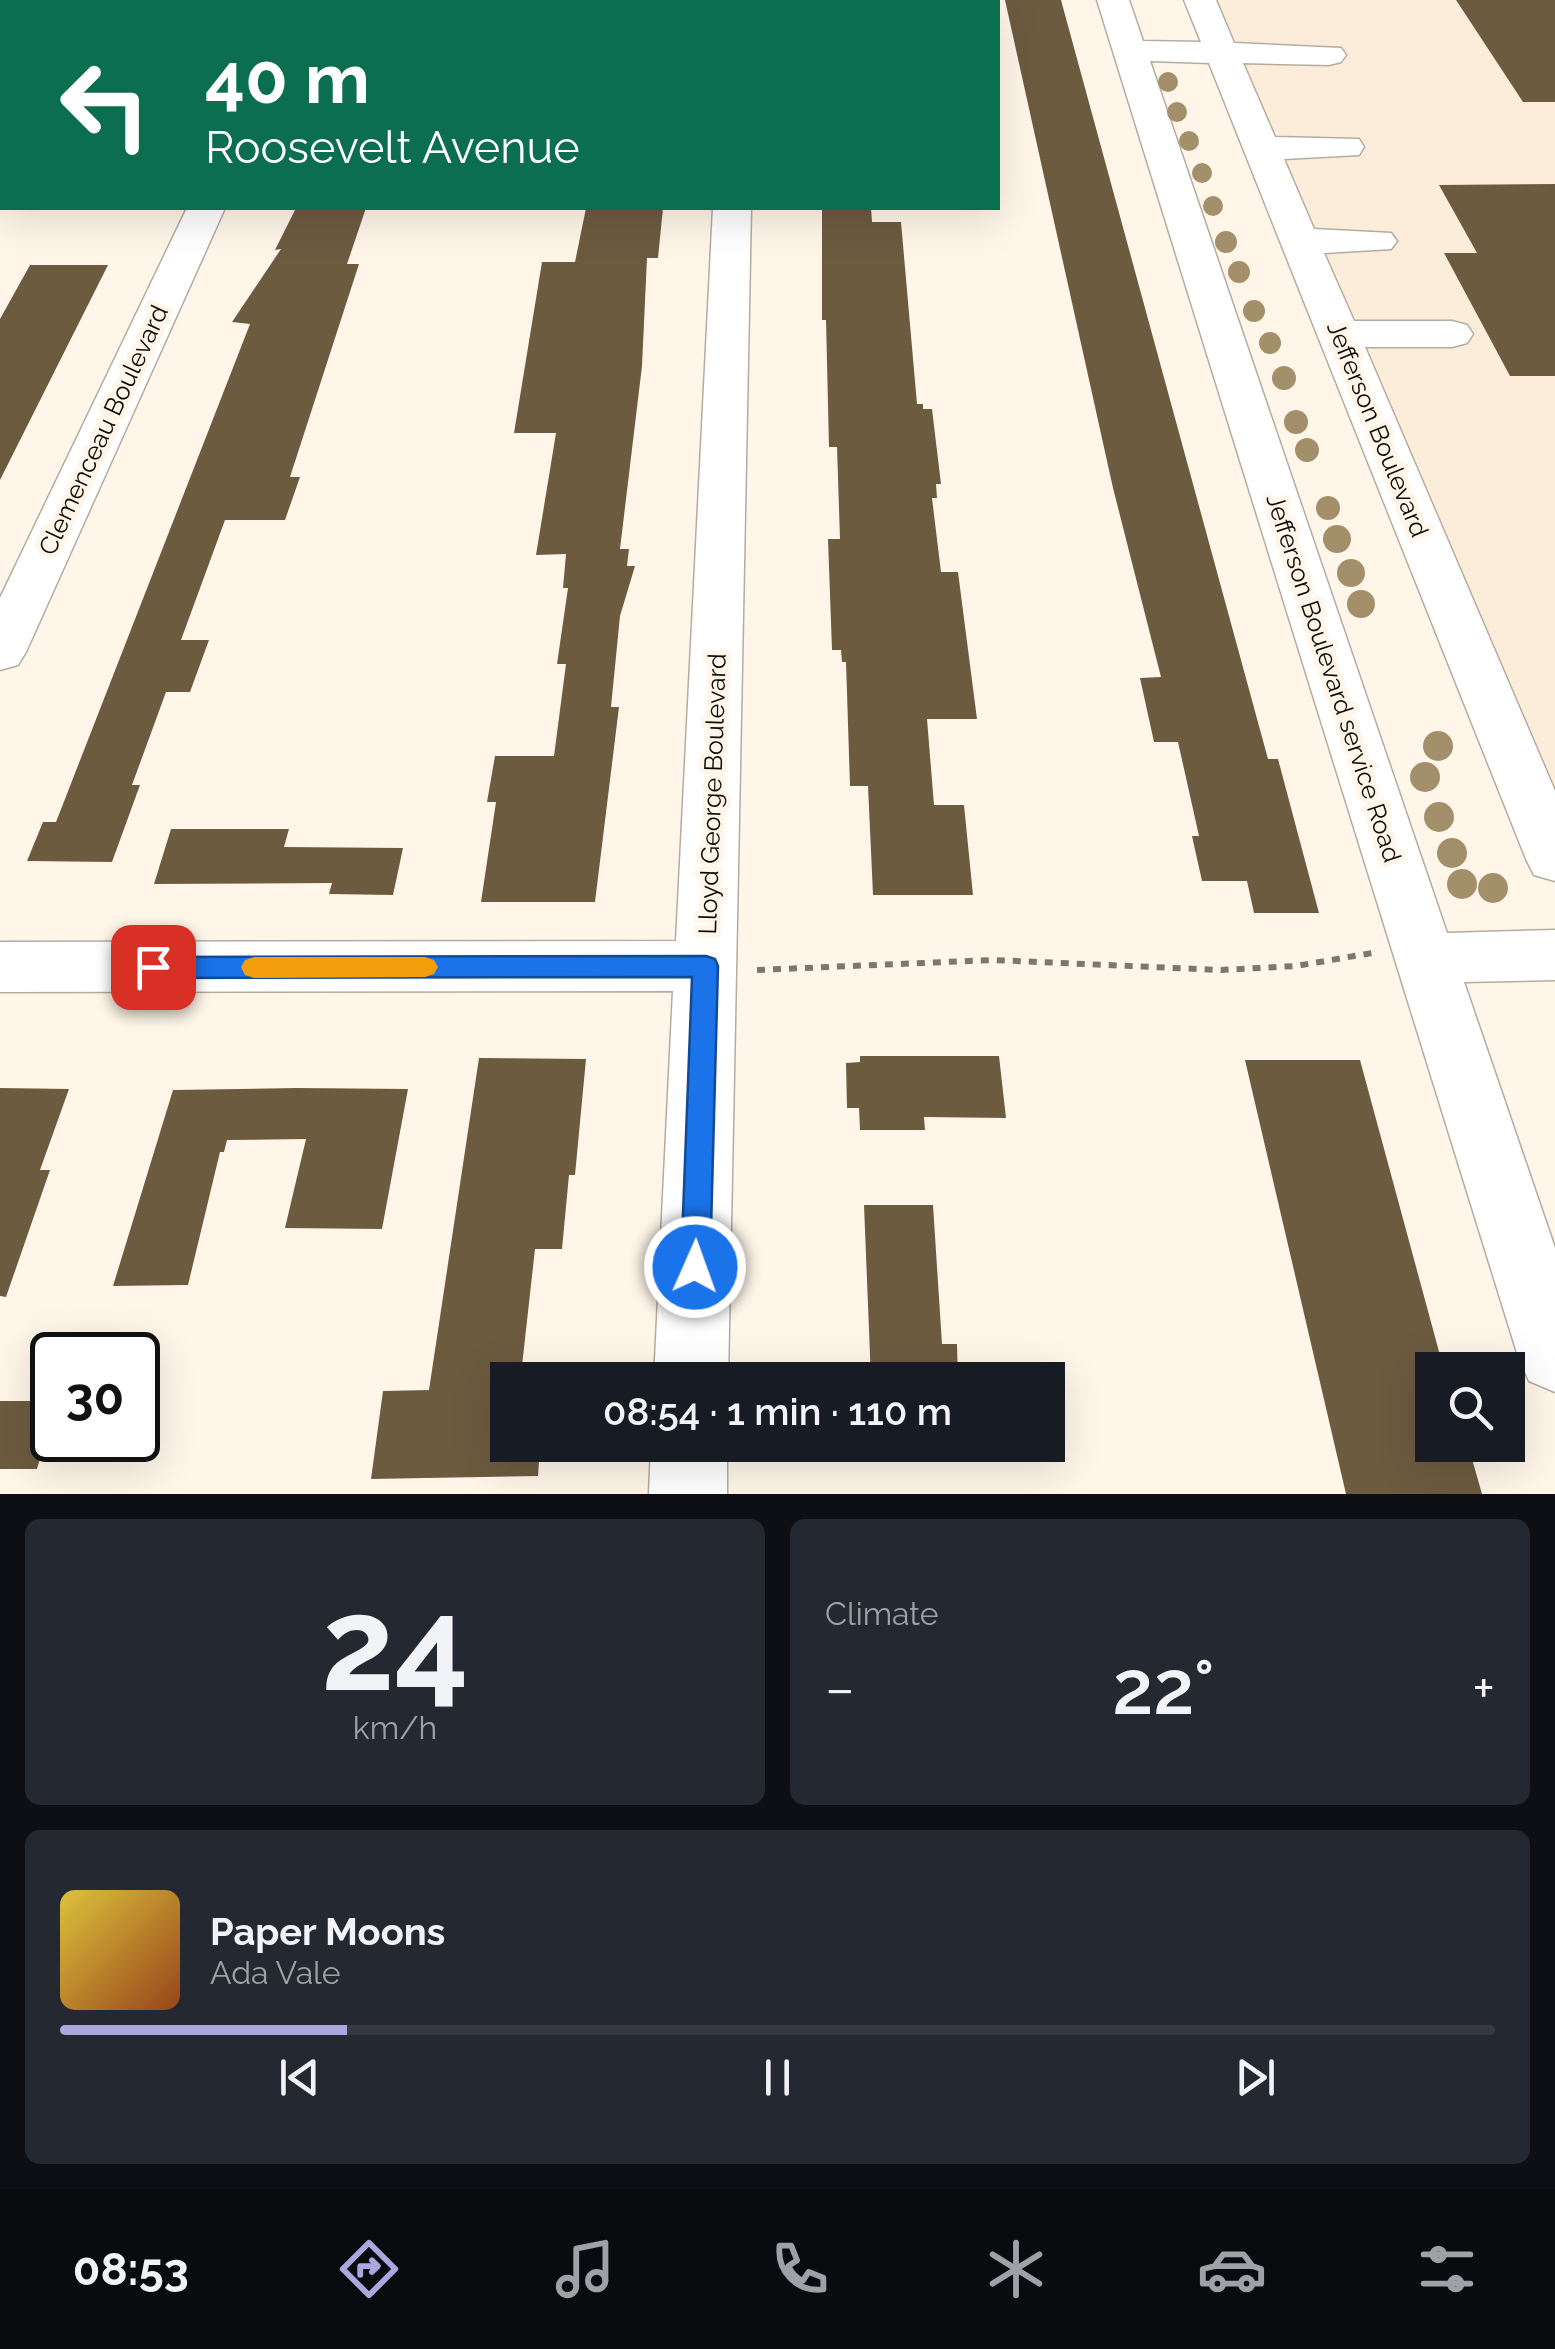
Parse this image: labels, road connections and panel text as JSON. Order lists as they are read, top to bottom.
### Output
{
  "streets": {
    "street": [
      "Jefferson Boulevard",
      "Clemenceau Boulevard",
      "Jefferson Boulevard service Road",
      "Lloyd George Boulevard"
    ]
  },
  "page": {
    "turn": ["40 m", "Roosevelt Avenue"],
    "limit": "30",
    "trip": "08:54 · 1 min · 110 m",
    "tile": [
      ["24", "km/h"],
      "Climate"
    ],
    "heat": ["−", "22°", "+"],
    "song": ["Paper Moons", "Ada Vale"],
    "tabs": "08:53"
  }
}
